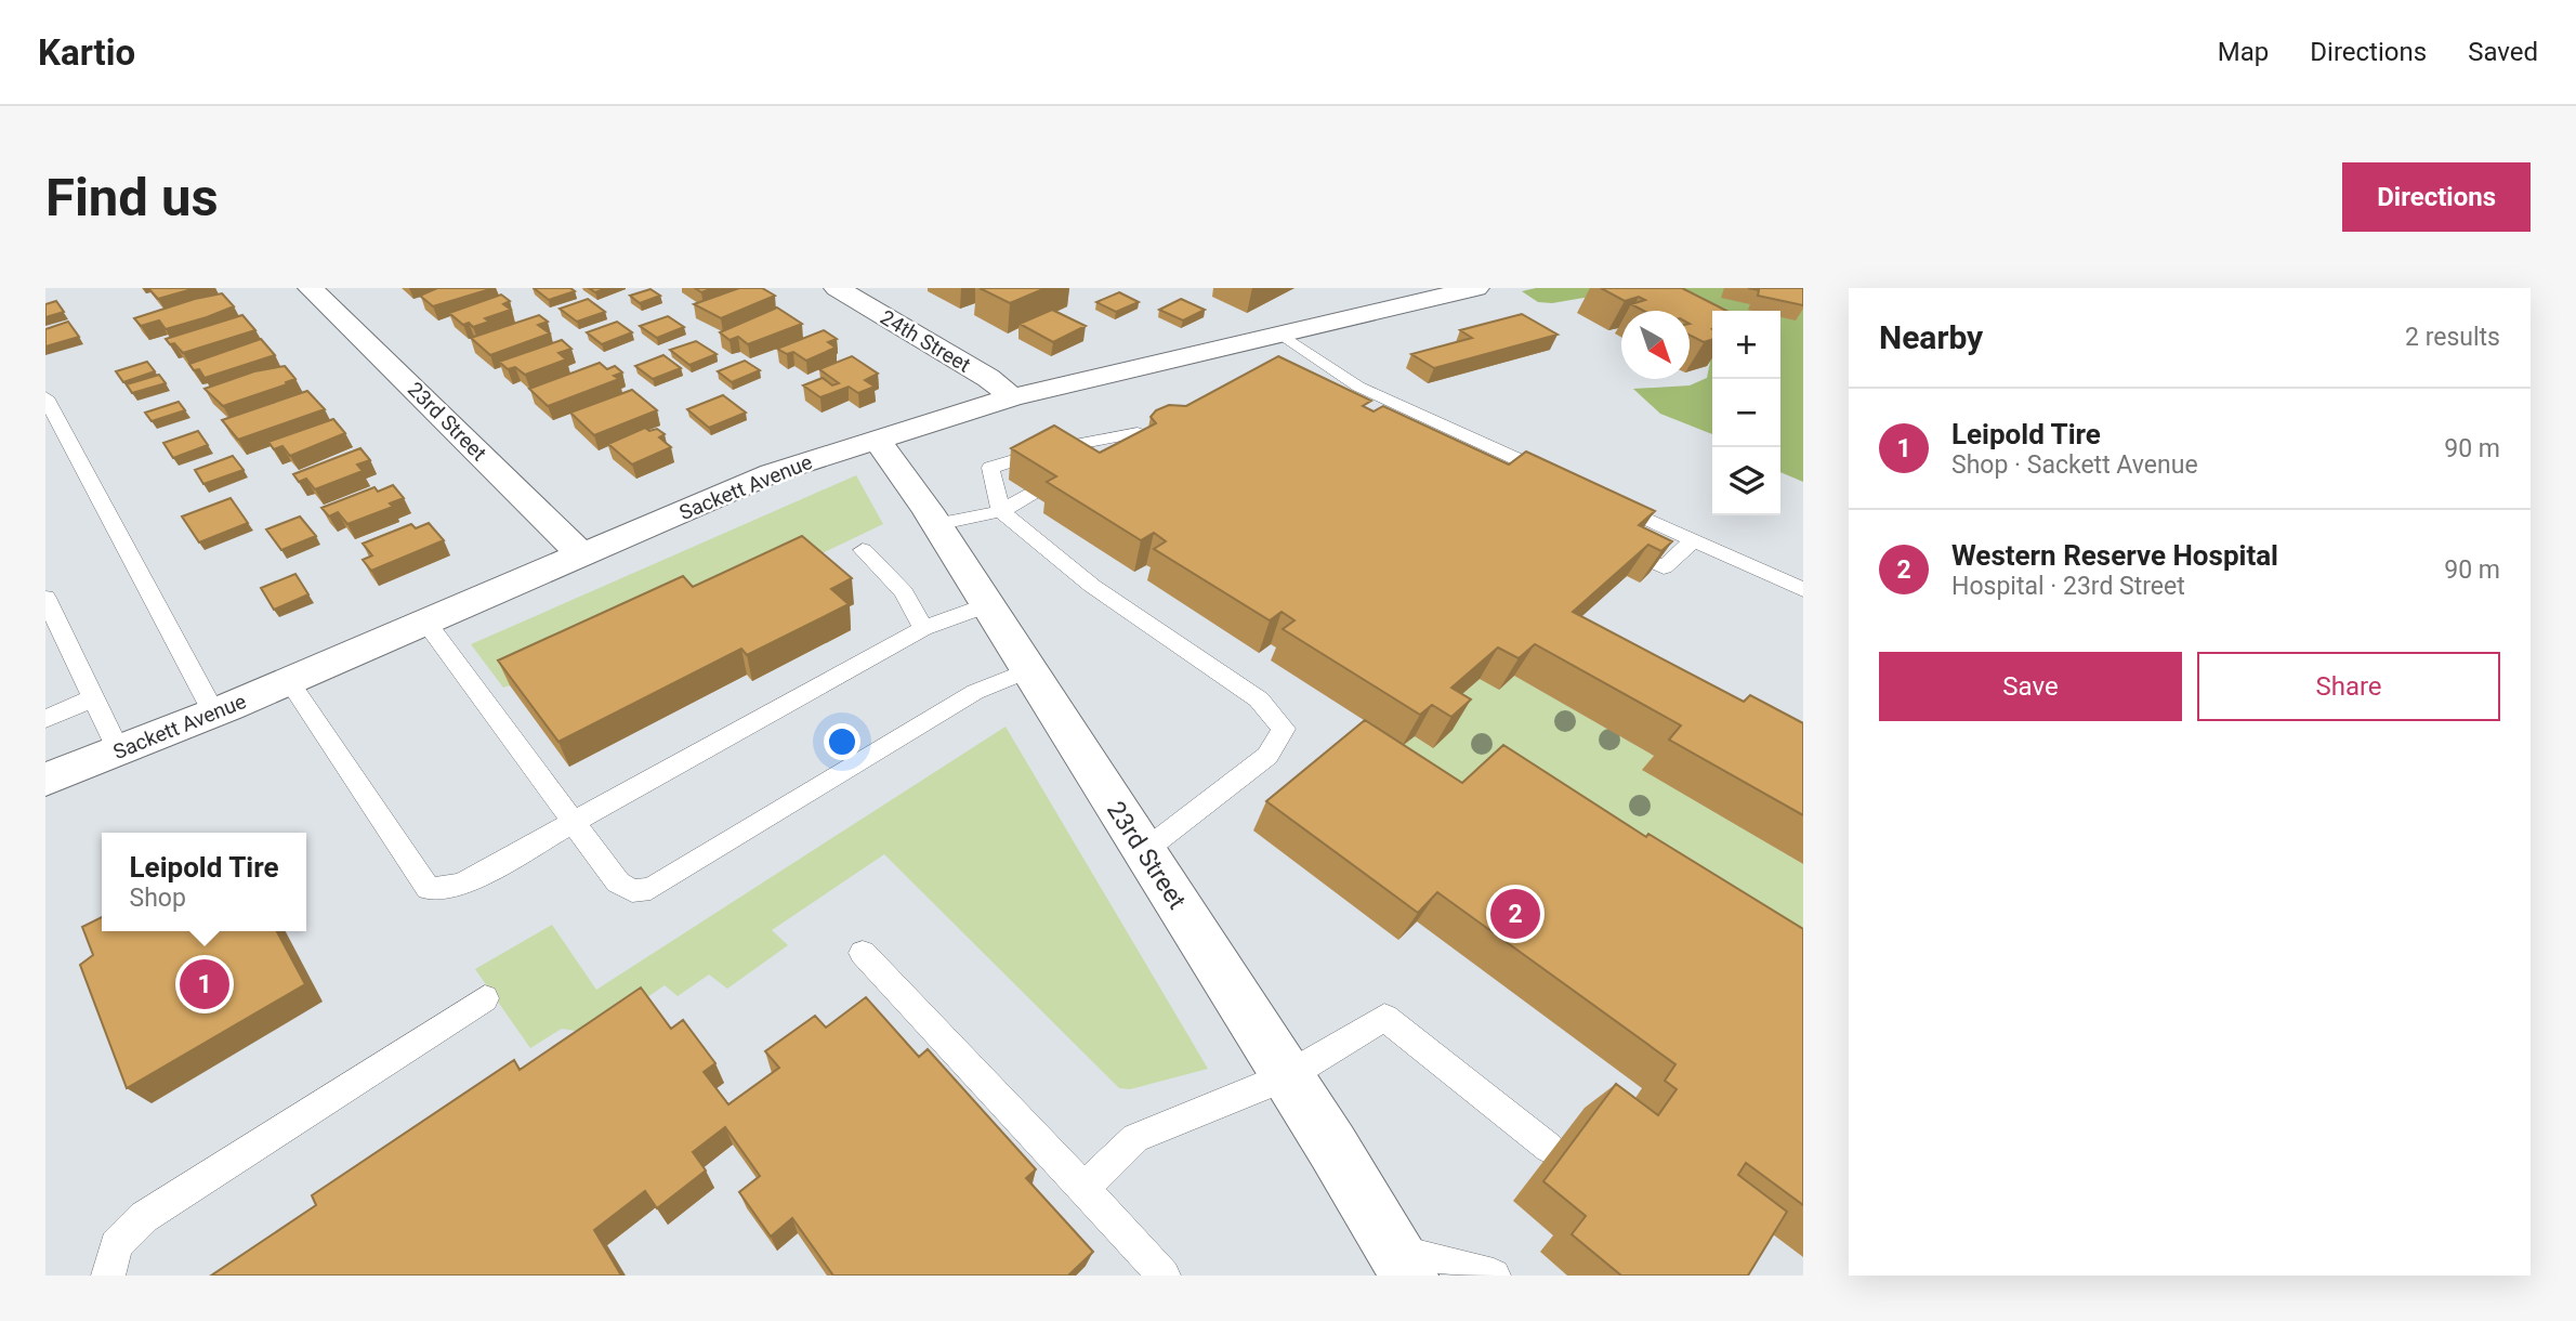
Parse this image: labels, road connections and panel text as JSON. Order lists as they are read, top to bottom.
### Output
{
  "streets": {
    "street": ["24th Street", "23rd Street", "Sackett Avenue"]
  },
  "crossings": [
    ["24th Street", "Sackett Avenue"],
    ["23rd Street", "Sackett Avenue"]
  ],
  "north": "bottom right",
  "page": {
    "header": "Kartio",
    "nav": ["Map", "Directions", "Saved"],
    "buttons": [
      "Directions",
      ["Save", "Share"]
    ],
    "title": "Find us",
    "heading": ["Nearby", "2 results"],
    "map_buttons": ["+", "−"],
    "list": [
      {
        "mark": "1",
        "name": "Leipold Tire",
        "note": "Shop · Sackett Avenue",
        "value": "90 m"
      },
      {
        "mark": "2",
        "name": "Western Reserve Hospital",
        "note": "Hospital · 23rd Street",
        "value": "90 m"
      }
    ],
    "popup": ["Leipold Tire", "Shop"],
    "pins": ["2", "1"]
  }
}
